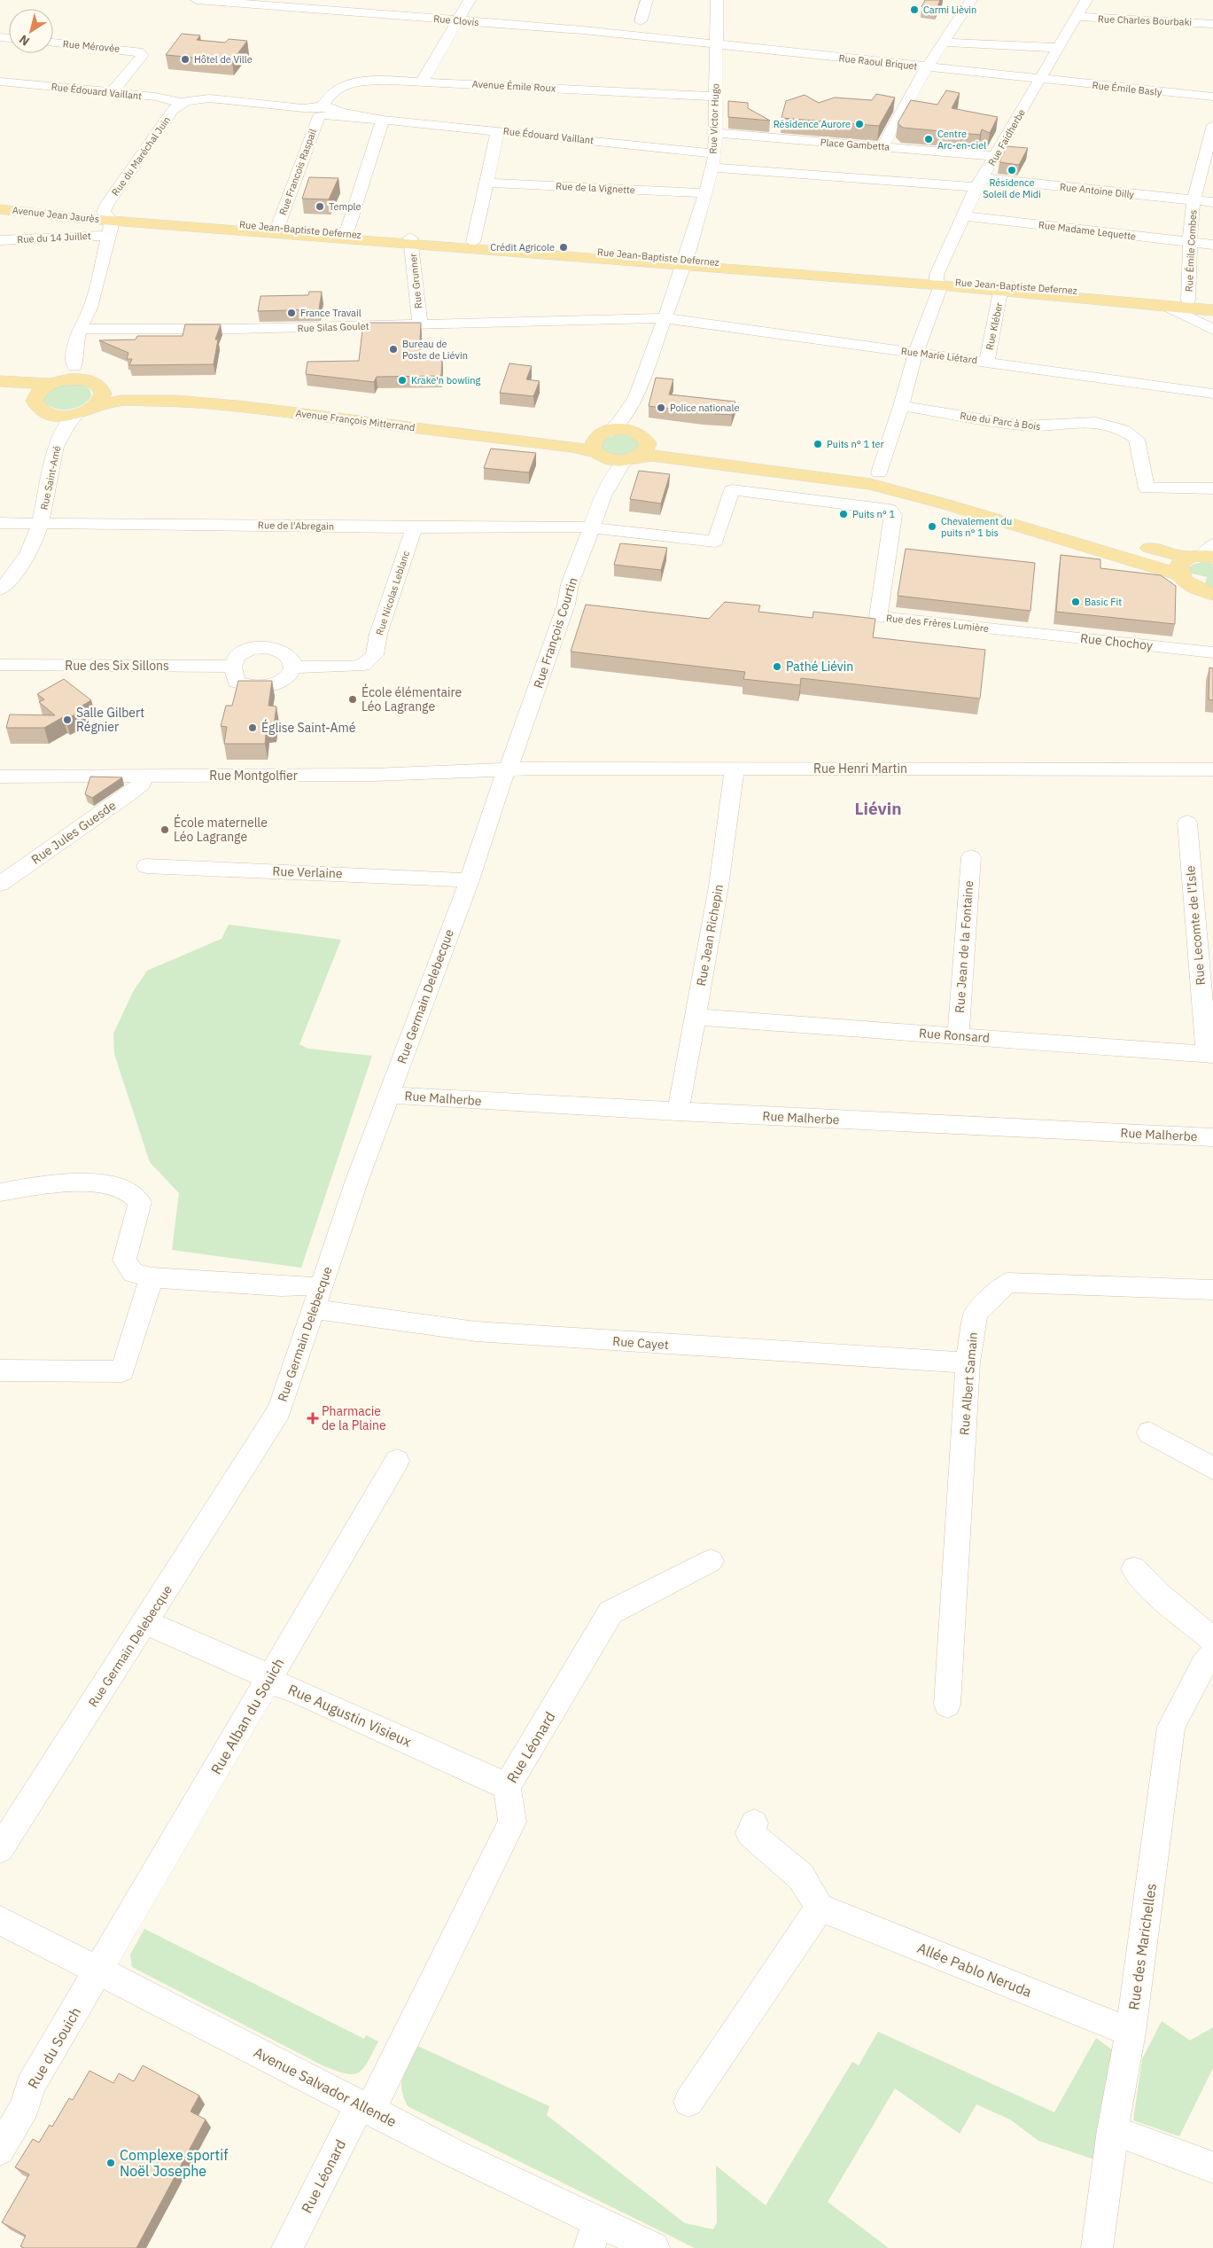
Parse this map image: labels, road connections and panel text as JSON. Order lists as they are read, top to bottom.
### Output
{
  "streets": {
    "main road": ["Avenue Jean Jaurès", "Rue Jean-Baptiste Defernez", "Avenue François Mitterrand"],
    "street": [
      "Rue Clovis",
      "Rue Charles Bourbaki",
      "Rue Mérovée",
      "Rue Raoul Briquet",
      "Avenue Émile Roux",
      "Rue Émile Basly",
      "Rue Édouard Vaillant",
      "Rue Victor Hugo",
      "Rue Faidherbe",
      "Place Gambetta",
      "Rue du Maréchal Juin",
      "Rue Francois Raspail",
      "Rue de la Vignette",
      "Rue Antoine Dilly",
      "Rue Madame Lequette",
      "Rue du 14 Juillet",
      "Rue Émile Combes",
      "Rue Grunner",
      "Rue Kléber",
      "Rue Silas Goulet",
      "Rue Marie Liétard",
      "Rue du Parc à Bois",
      "Rue Saint-Amé",
      "Rue de l'Abregain",
      "Rue Nicolas Leblanc",
      "Rue des Frères Lumière",
      "Rue François Courtin",
      "Rue Chochoy",
      "Rue des Six Sillons",
      "Rue Henri Martin",
      "Rue Montgolfier",
      "Rue Jules Guesde",
      "Rue Verlaine",
      "Rue Lecomte de l'Isle",
      "Rue Jean Richepin",
      "Rue Jean de la Fontaine",
      "Rue Germain Delebecque",
      "Rue Ronsard",
      "Rue Malherbe",
      "Rue Cayet",
      "Rue Albert Samain",
      "Rue Augustin Visieux",
      "Rue Alban du Souich",
      "Rue Léonard",
      "Rue des Marichelles",
      "Allée Pablo Neruda",
      "Rue du Souich",
      "Avenue Salvador Allende"
    ]
  },
  "crossings": [
    ["Rue Clovis", "Rue Raoul Briquet"],
    ["Rue Clovis", "Rue Victor Hugo"],
    ["Rue Charles Bourbaki", "Rue Faidherbe"],
    ["Rue Mérovée", "Rue Édouard Vaillant"],
    ["Rue Raoul Briquet", "Rue Émile Basly"],
    ["Rue Raoul Briquet", "Rue Victor Hugo"],
    ["Rue Raoul Briquet", "Rue Faidherbe"],
    ["Avenue Émile Roux", "Rue Édouard Vaillant"],
    ["Avenue Émile Roux", "Rue Victor Hugo"],
    ["Avenue Émile Roux", "Rue Francois Raspail"],
    ["Rue Émile Basly", "Rue Faidherbe"],
    ["Rue Édouard Vaillant", "Rue Victor Hugo"],
    ["Rue Édouard Vaillant", "Rue du Maréchal Juin"],
    ["Rue Édouard Vaillant", "Rue Francois Raspail"],
    ["Rue Victor Hugo", "Place Gambetta"],
    ["Rue Victor Hugo", "Rue de la Vignette"],
    ["Rue Victor Hugo", "Rue Jean-Baptiste Defernez"],
    ["Rue Faidherbe", "Place Gambetta"],
    ["Rue Faidherbe", "Rue Antoine Dilly"],
    ["Rue Faidherbe", "Rue Jean-Baptiste Defernez"],
    ["Rue Faidherbe", "Rue Madame Lequette"],
    ["Rue Faidherbe", "Rue Marie Liétard"],
    ["Rue Faidherbe", "Rue du Parc à Bois"],
    ["Rue du Maréchal Juin", "Avenue Jean Jaurès"],
    ["Rue du Maréchal Juin", "Rue Jean-Baptiste Defernez"],
    ["Rue Francois Raspail", "Rue Jean-Baptiste Defernez"],
    ["Rue Antoine Dilly", "Rue Émile Combes"],
    ["Avenue Jean Jaurès", "Rue Jean-Baptiste Defernez"],
    ["Rue Jean-Baptiste Defernez", "Rue Émile Combes"],
    ["Rue Jean-Baptiste Defernez", "Rue Grunner"],
    ["Rue Jean-Baptiste Defernez", "Rue Kléber"],
    ["Rue Madame Lequette", "Rue Émile Combes"],
    ["Rue Grunner", "Rue Silas Goulet"],
    ["Rue Kléber", "Rue Marie Liétard"],
    ["Rue Silas Goulet", "Rue Marie Liétard"],
    ["Rue Saint-Amé", "Rue de l'Abregain"],
    ["Rue de l'Abregain", "Rue Nicolas Leblanc"],
    ["Rue de l'Abregain", "Rue des Frères Lumière"],
    ["Rue de l'Abregain", "Rue François Courtin"],
    ["Rue Nicolas Leblanc", "Rue des Six Sillons"],
    ["Rue des Frères Lumière", "Rue François Courtin"],
    ["Rue des Frères Lumière", "Rue Chochoy"],
    ["Rue François Courtin", "Rue Henri Martin"],
    ["Rue François Courtin", "Rue Montgolfier"],
    ["Rue François Courtin", "Rue Germain Delebecque"],
    ["Rue Henri Martin", "Rue Montgolfier"],
    ["Rue Henri Martin", "Rue Jean Richepin"],
    ["Rue Henri Martin", "Rue Germain Delebecque"],
    ["Rue Montgolfier", "Rue Jules Guesde"],
    ["Rue Montgolfier", "Rue Germain Delebecque"],
    ["Rue Verlaine", "Rue Germain Delebecque"],
    ["Rue Lecomte de l'Isle", "Rue Ronsard"],
    ["Rue Jean Richepin", "Rue Ronsard"],
    ["Rue Jean Richepin", "Rue Malherbe"],
    ["Rue Jean de la Fontaine", "Rue Ronsard"],
    ["Rue Germain Delebecque", "Rue Malherbe"],
    ["Rue Germain Delebecque", "Rue Cayet"],
    ["Rue Germain Delebecque", "Rue Augustin Visieux"],
    ["Rue Cayet", "Rue Albert Samain"],
    ["Rue Augustin Visieux", "Rue Alban du Souich"],
    ["Rue Augustin Visieux", "Rue Léonard"],
    ["Rue Alban du Souich", "Rue du Souich"],
    ["Rue Alban du Souich", "Avenue Salvador Allende"],
    ["Rue Léonard", "Avenue Salvador Allende"],
    ["Rue des Marichelles", "Allée Pablo Neruda"],
    ["Rue du Souich", "Avenue Salvador Allende"]
  ],
  "districts": ["Liévin"],
  "places": {
    "other": [
      "Carmi Lièvin",
      "Hôtel de Ville",
      "Résidence Aurore",
      "Centre Arc-en-ciel",
      "Résidence Soleil de Midi",
      "Temple",
      "Crédit Agricole",
      "France Travail",
      "Bureau de Poste de Liévin",
      "Krake'n bowling",
      "Police nationale",
      "Puits n° 1 ter",
      "Puits n° 1",
      "Chevalement du puits n° 1 bis",
      "Basic Fit",
      "Pathé Liévin",
      "École élémentaire Léo Lagrange",
      "Salle Gilbert Régnier",
      "Église Saint-Amé",
      "École maternelle Léo Lagrange",
      "Complexe sportif Noël Josephe"
    ],
    "health": ["Pharmacie de la Plaine"]
  },
  "north": "bottom left"
}
